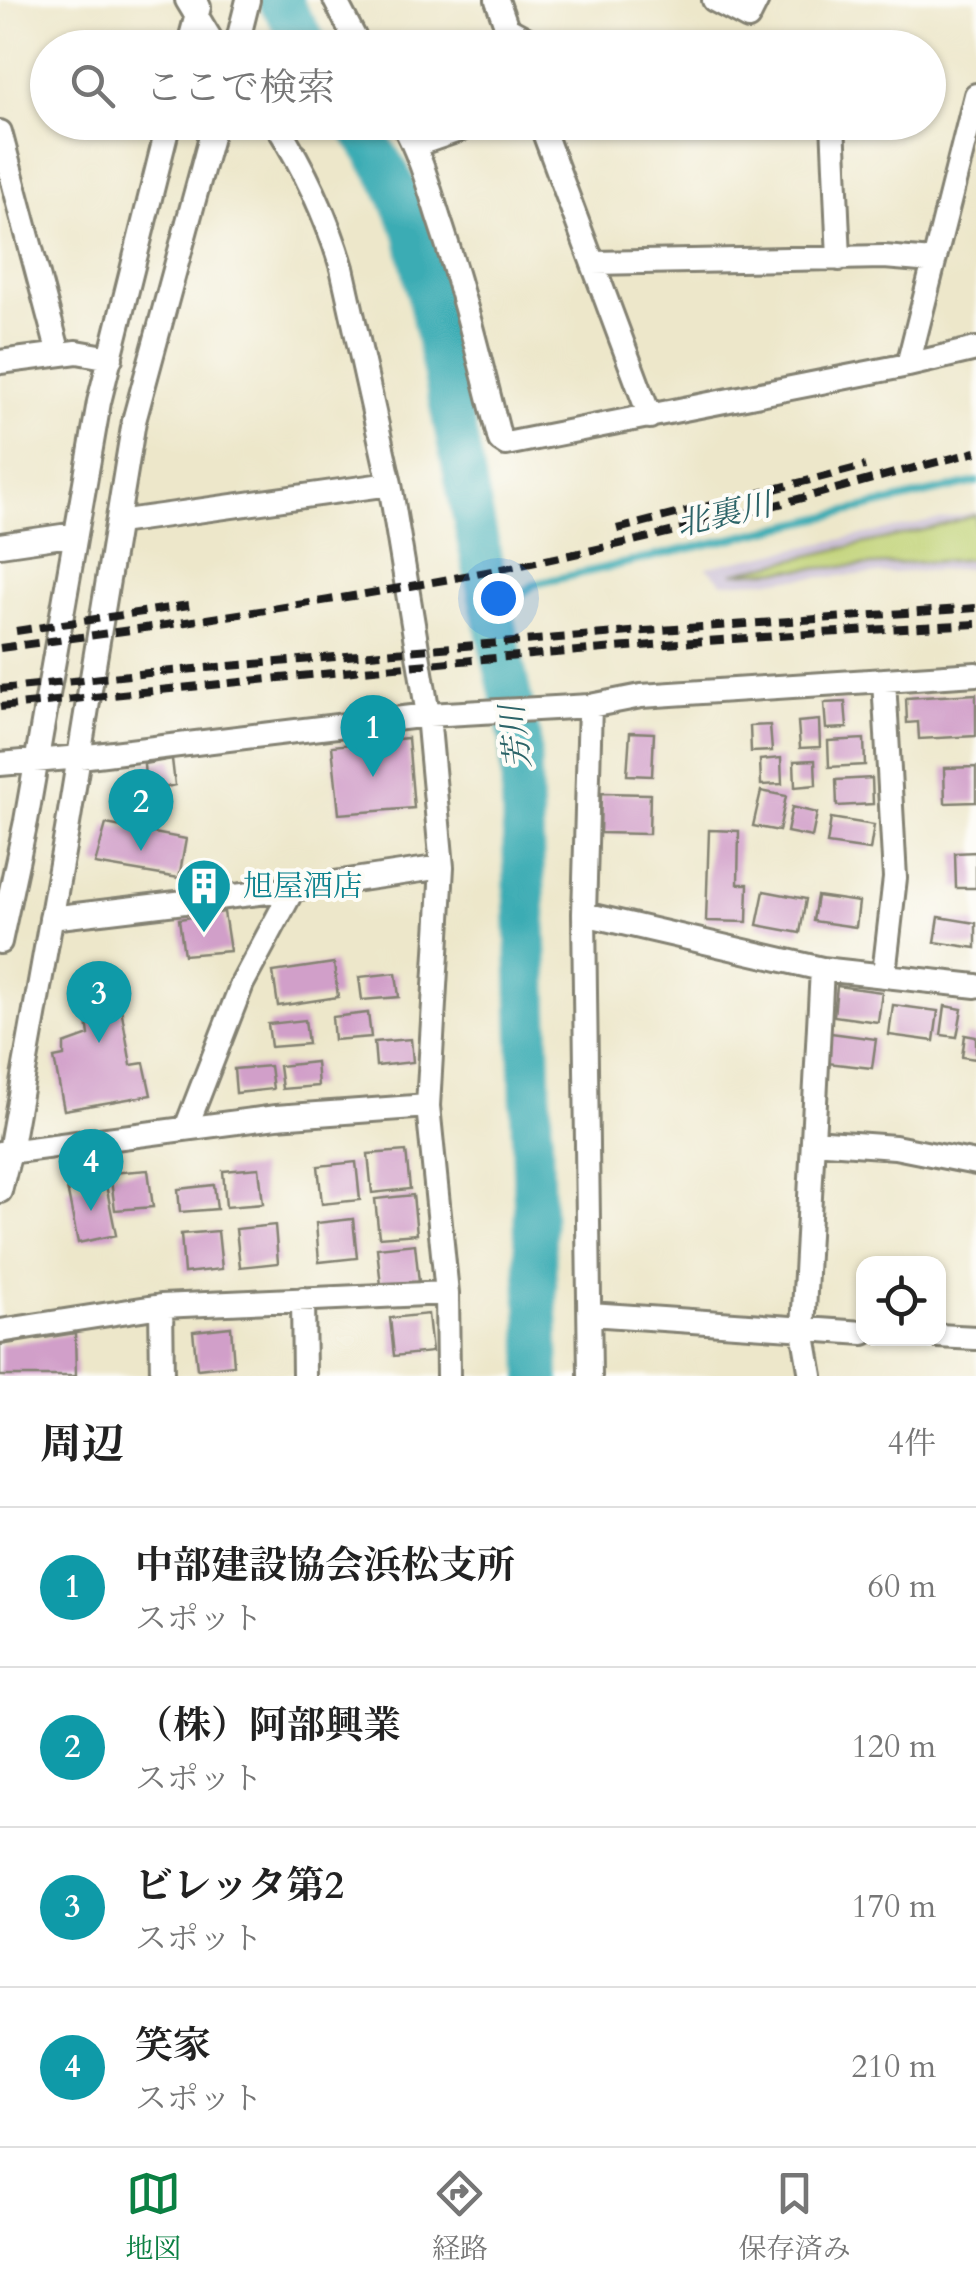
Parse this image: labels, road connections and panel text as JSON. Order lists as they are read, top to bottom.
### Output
{
  "water": ["北裏川", "芳川"],
  "places": {
    "building": ["旭屋酒店"]
  },
  "page": {
    "search": "ここで検索",
    "pins": [
      "1",
      "2",
      "3",
      "4"
    ],
    "heading": ["周辺", "4件"],
    "list": [
      {
        "mark": "1",
        "name": "中部建設協会浜松支所",
        "note": "スポット",
        "value": "60 m"
      },
      {
        "mark": "2",
        "name": "（株）阿部興業",
        "note": "スポット",
        "value": "120 m"
      },
      {
        "mark": "3",
        "name": "ビレッタ第2",
        "note": "スポット",
        "value": "170 m"
      },
      {
        "mark": "4",
        "name": "笑家",
        "note": "スポット",
        "value": "210 m"
      }
    ],
    "nav": ["地図", "経路", "保存済み"]
  }
}
